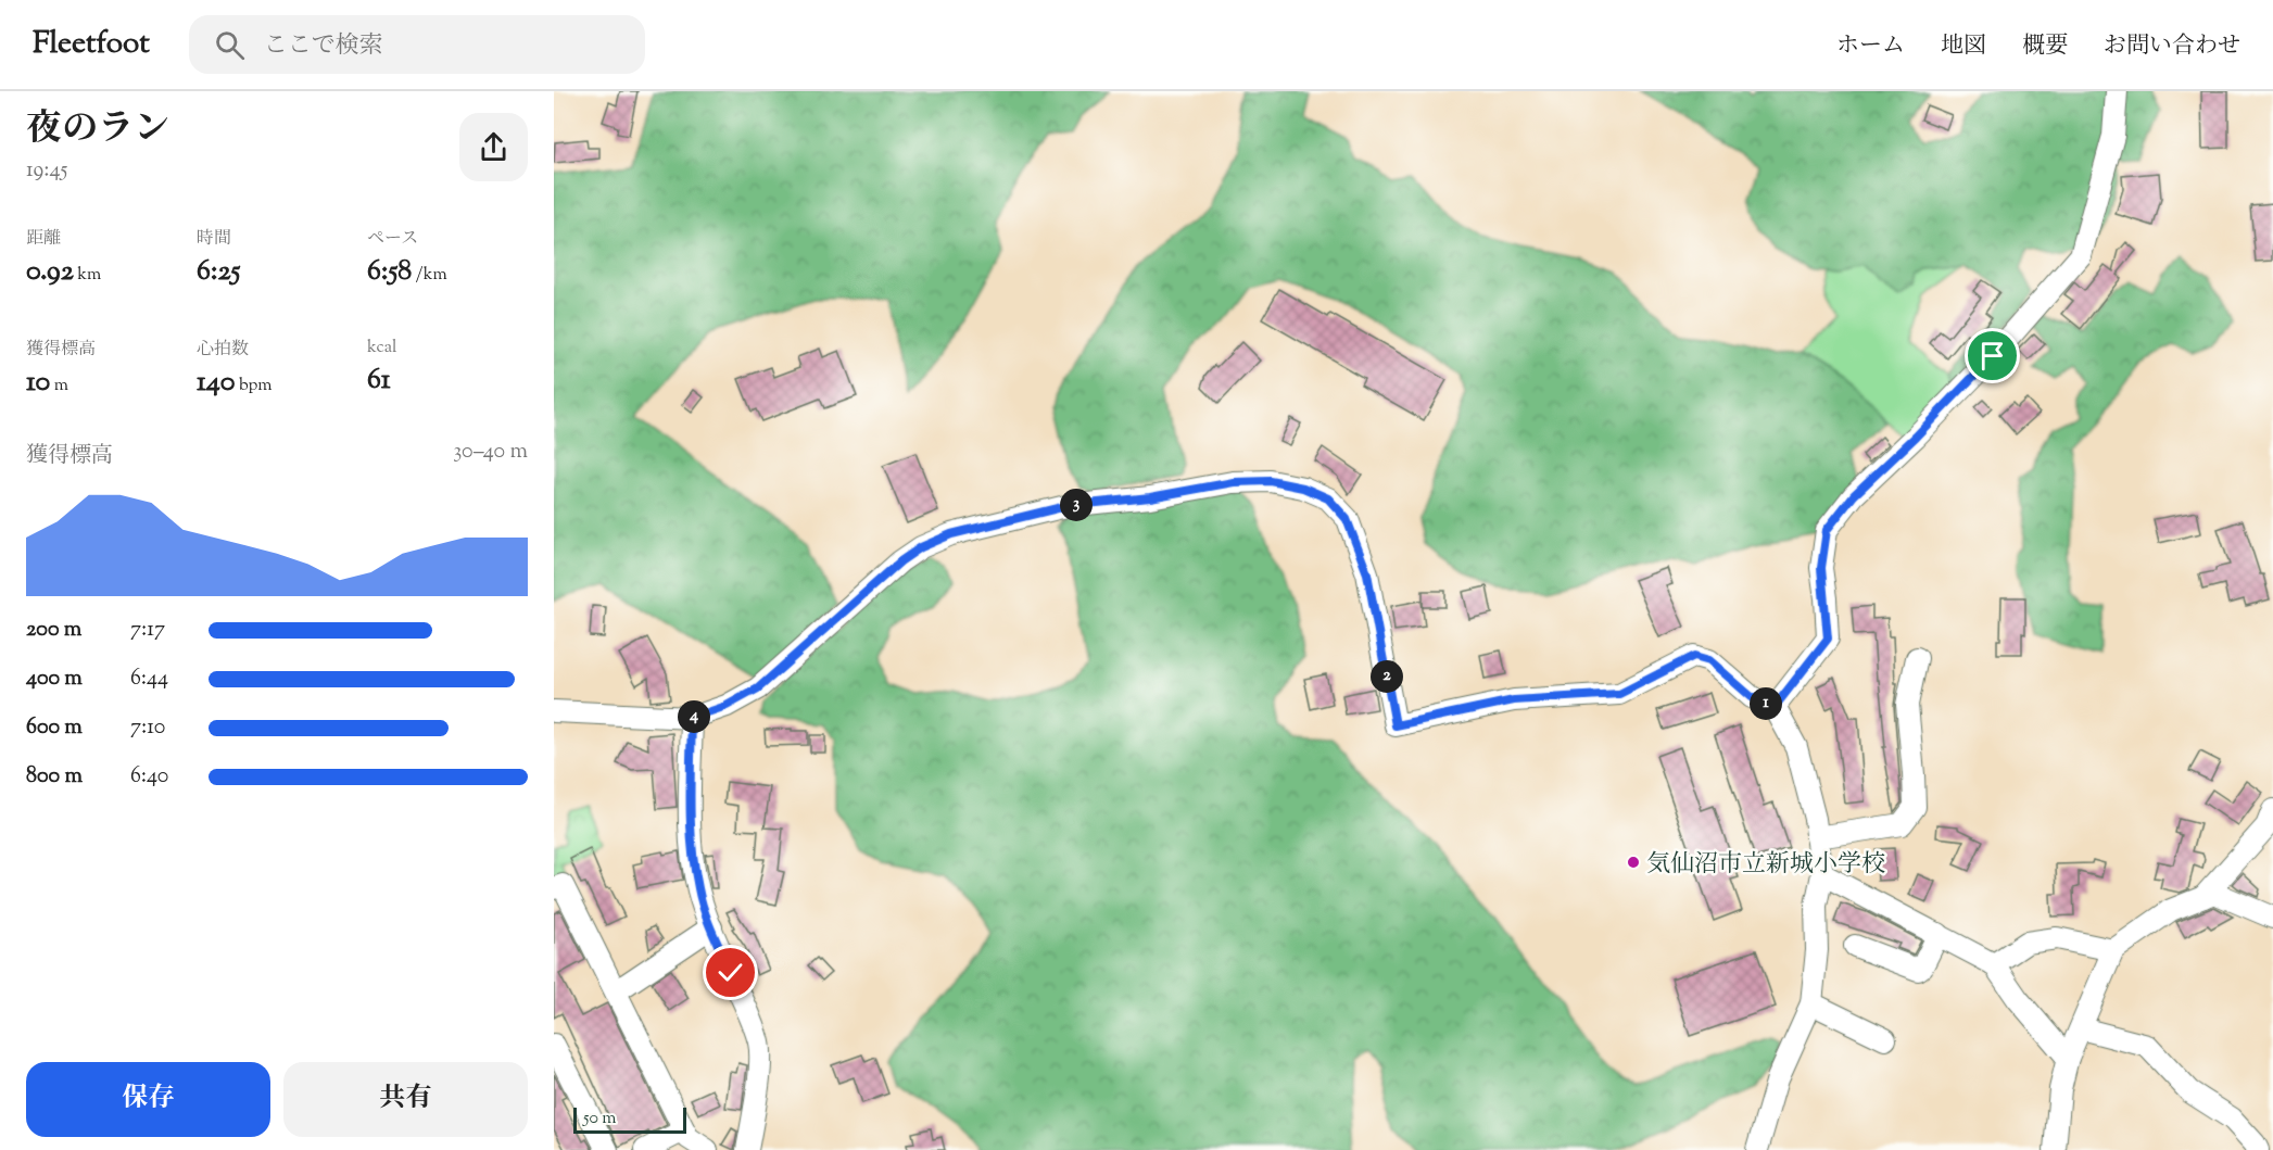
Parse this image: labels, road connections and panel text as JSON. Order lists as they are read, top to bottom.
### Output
{
  "places": ["気仙沼市立新城小学校"],
  "scale_bar": "50 m",
  "page": {
    "header": "Fleetfoot",
    "search": "ここで検索",
    "nav": [
      "ホーム",
      "地図",
      "概要",
      "お問い合わせ"
    ],
    "heading": ["夜のラン", "19:45"],
    "stats": [
      ["距離", "0.92 km"],
      ["時間", "6:25"],
      ["ペース", "6:58 /km"],
      ["獲得標高", "10 m"],
      ["心拍数", "140 bpm"],
      ["kcal", "61"]
    ],
    "chart": ["獲得標高", "30–40 m"],
    "pins": [
      "3",
      "2",
      "1",
      "4"
    ],
    "list": [
      {
        "name": "200 m",
        "note": "7:17"
      },
      {
        "name": "400 m",
        "note": "6:44"
      },
      {
        "name": "600 m",
        "note": "7:10"
      },
      {
        "name": "800 m",
        "note": "6:40"
      }
    ],
    "buttons": ["保存", "共有"],
    "scale": "50 m"
  }
}
